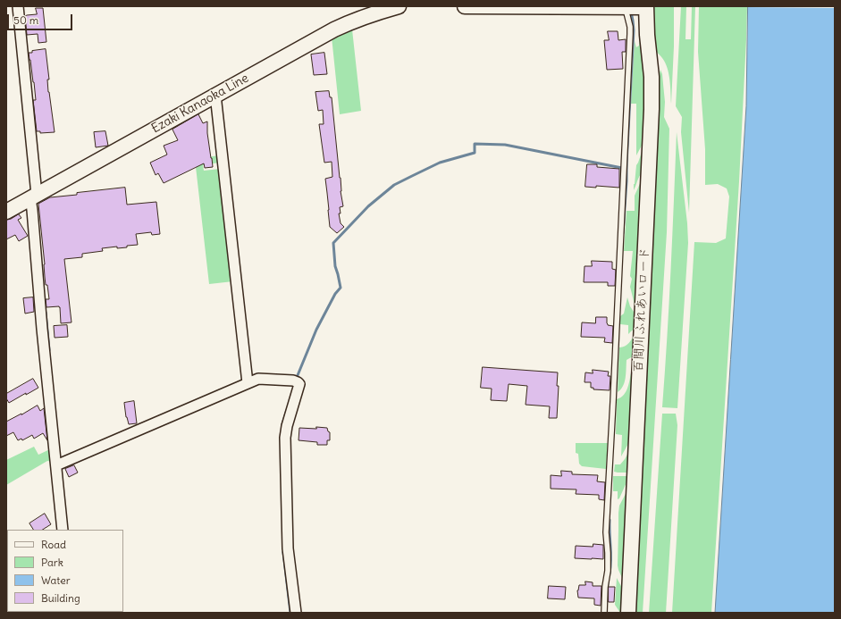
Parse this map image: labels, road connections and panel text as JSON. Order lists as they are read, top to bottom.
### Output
{
  "streets": {
    "main road": ["Ezaki Kanaoka Line", "百間川ふれあいロード"]
  },
  "legend": [
    "Road",
    "Park",
    "Water",
    "Building"
  ],
  "scale_bar": "50 m"
}
